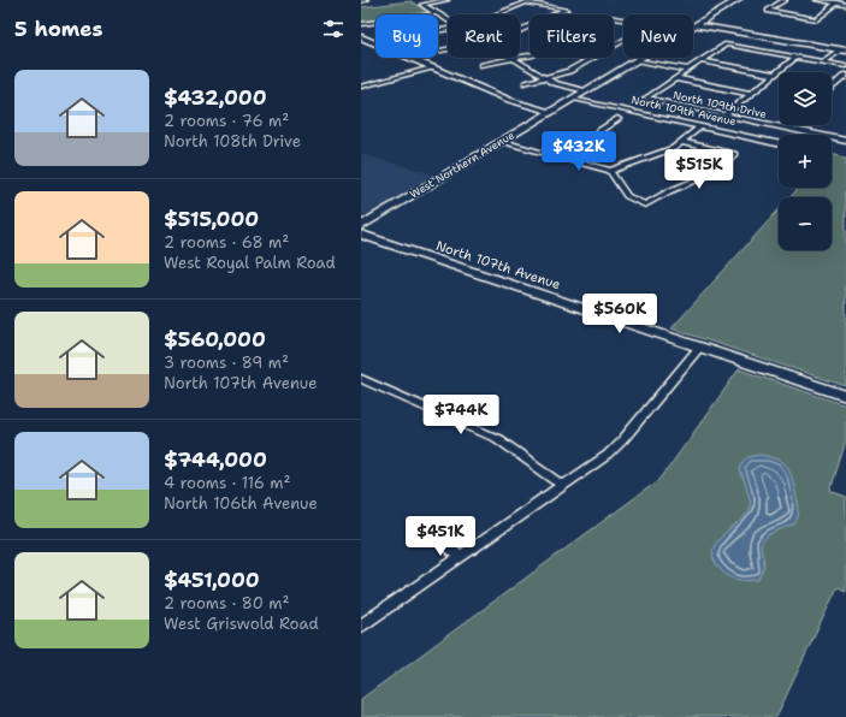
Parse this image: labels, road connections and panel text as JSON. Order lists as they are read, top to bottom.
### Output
{
  "streets": {
    "main road": ["West Northern Avenue"],
    "street": ["North 109th Drive", "North 109th Avenue", "North 107th Avenue"]
  },
  "crossings": [
    ["North 109th Avenue", "West Northern Avenue"]
  ],
  "page": {
    "heading": "5 homes",
    "chip": [
      "Buy",
      "Rent",
      "Filters",
      "New"
    ],
    "list": [
      {
        "name": "$432,000",
        "note": "2 rooms · 76 m² · North 108th Drive"
      },
      {
        "name": "$515,000",
        "note": "2 rooms · 68 m² · West Royal Palm Road"
      },
      {
        "name": "$560,000",
        "note": "3 rooms · 89 m² · North 107th Avenue"
      },
      {
        "name": "$744,000",
        "note": "4 rooms · 116 m² · North 106th Avenue"
      },
      {
        "name": "$451,000",
        "note": "2 rooms · 80 m² · West Griswold Road"
      }
    ],
    "map_buttons": ["+", "−"],
    "price": [
      "$432K",
      "$515K",
      "$560K",
      "$744K",
      "$451K"
    ]
  }
}
